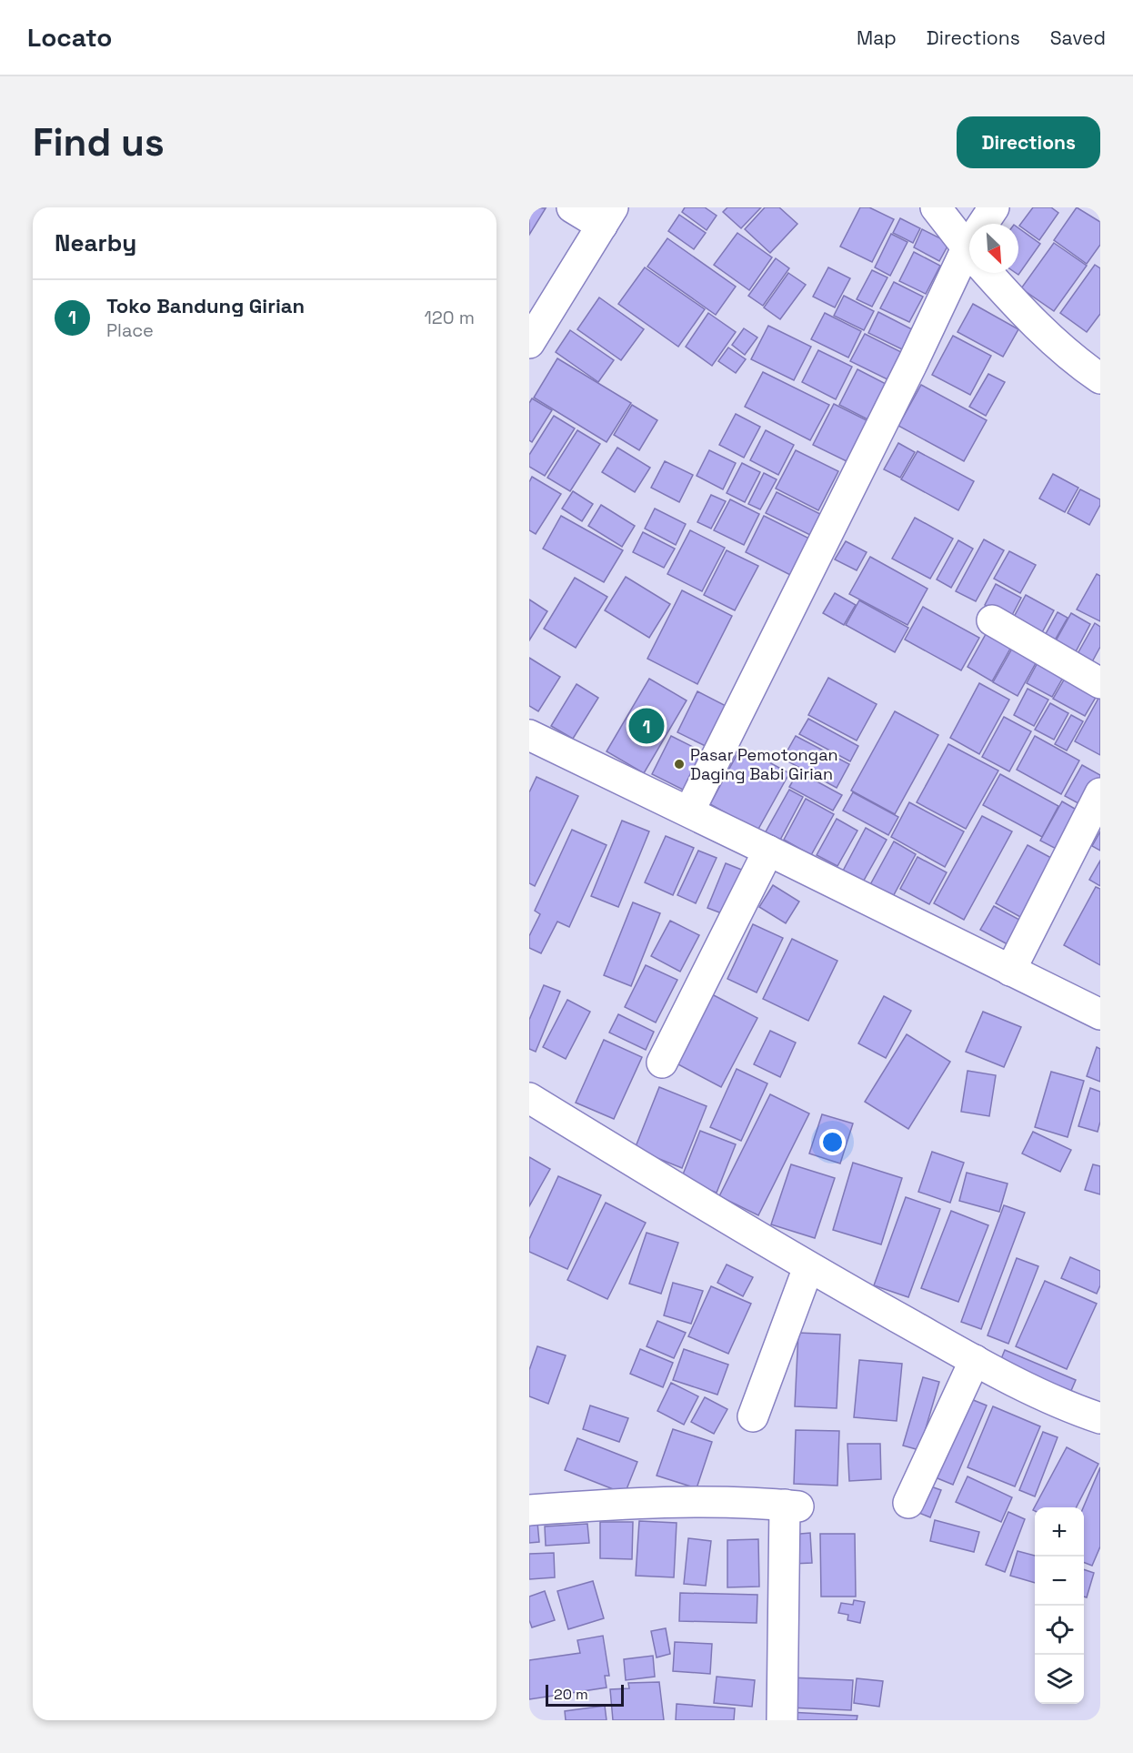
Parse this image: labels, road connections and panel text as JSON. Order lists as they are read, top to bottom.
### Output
{
  "places": ["Pasar Pemotongan Daging Babi Girian"],
  "scale_bar": "20 m",
  "north": "bottom right",
  "page": {
    "header": "Locato",
    "nav": ["Map", "Directions", "Saved"],
    "buttons": "Directions",
    "title": "Find us",
    "heading": "Nearby",
    "list": [
      {
        "mark": "1",
        "name": "Toko Bandung Girian",
        "note": "Place",
        "value": "120 m"
      }
    ],
    "pins": "1",
    "map_buttons": ["+", "−"],
    "scale": "20 m"
  }
}
